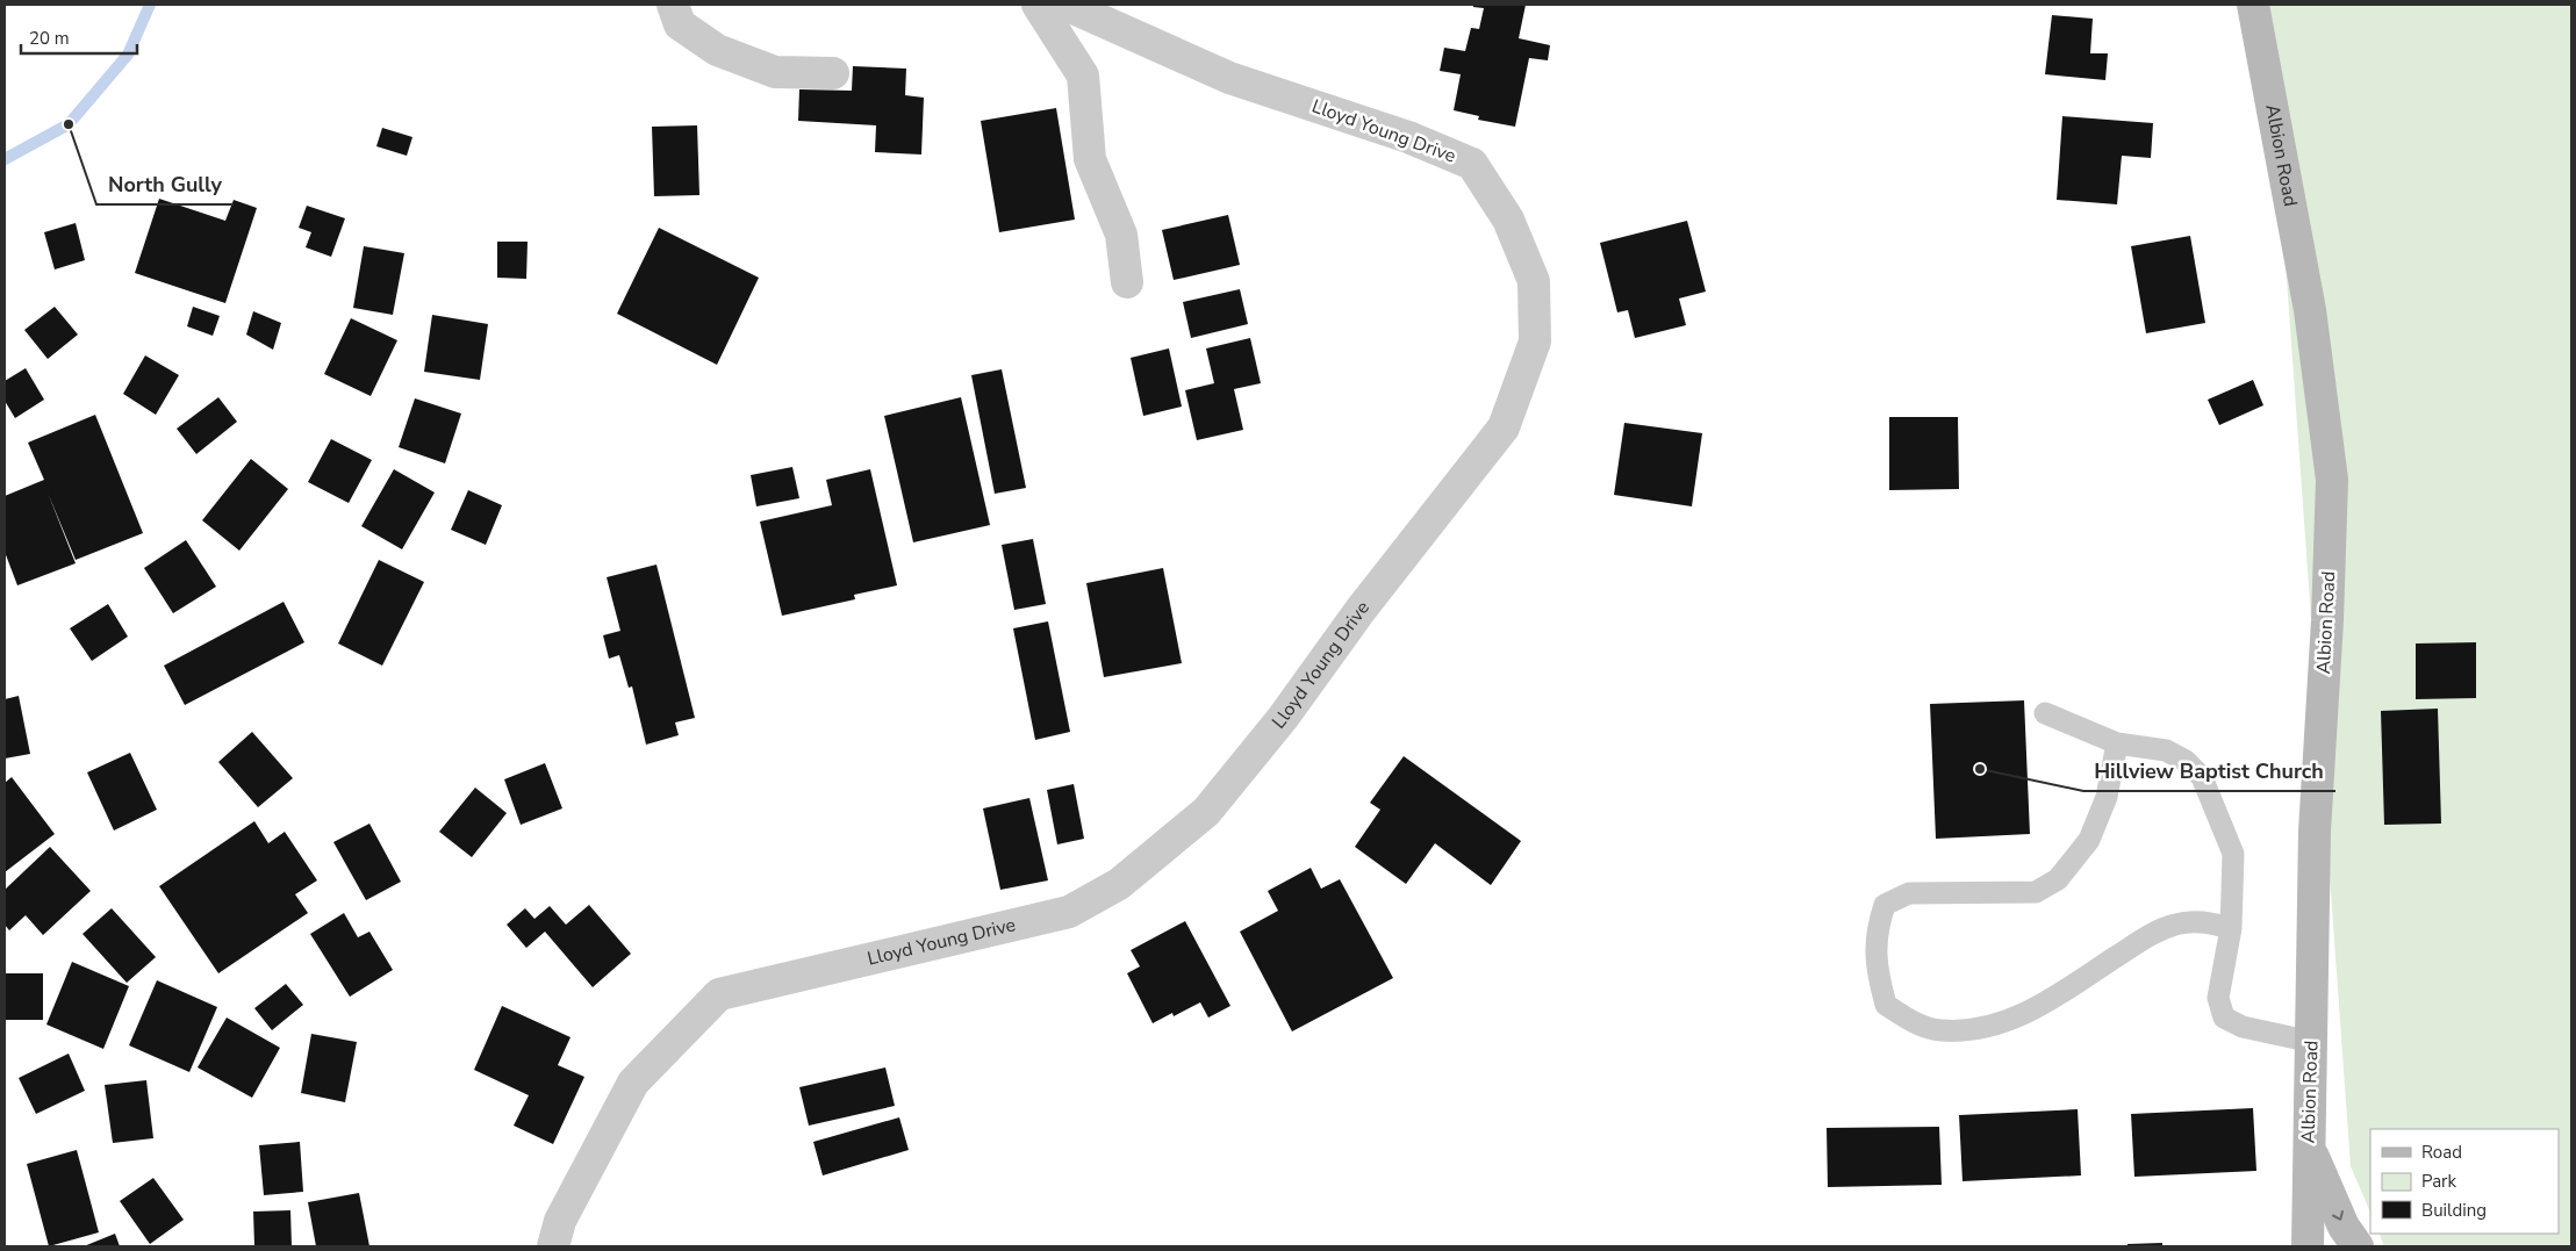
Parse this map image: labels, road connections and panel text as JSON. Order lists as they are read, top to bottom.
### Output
{
  "streets": {
    "street": ["Lloyd Young Drive", "Albion Road"]
  },
  "places": ["North Gully", "Hillview Baptist Church"],
  "legend": ["Road", "Park", "Building"],
  "scale_bar": "20 m"
}
